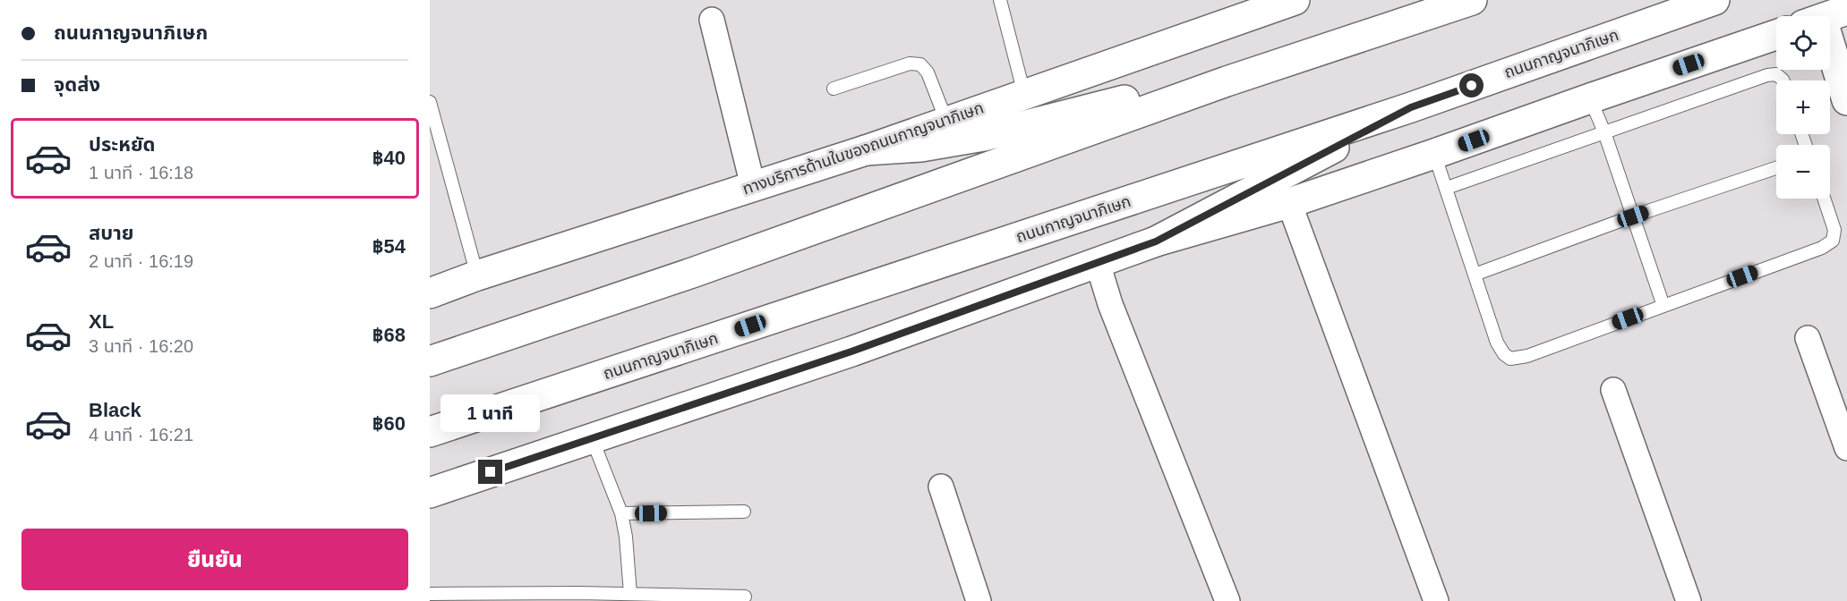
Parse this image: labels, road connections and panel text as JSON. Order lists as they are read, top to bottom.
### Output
{
  "streets": {
    "main road": ["ถนนกาญจนาภิเษก", "ทางบริการด้านในของถนนกาญจนาภิเษก"]
  },
  "page": {
    "banner": ["ถนนกาญจนาภิเษก", "จุดส่ง"],
    "map_buttons": ["+", "−"],
    "list": [
      {
        "name": "ประหยัด",
        "note": "1 นาที · 16:18",
        "value": "฿40"
      },
      {
        "name": "สบาย",
        "note": "2 นาที · 16:19",
        "value": "฿54"
      },
      {
        "name": "XL",
        "note": "3 นาที · 16:20",
        "value": "฿68"
      },
      {
        "name": "Black",
        "note": "4 นาที · 16:21",
        "value": "฿60"
      }
    ],
    "bubble": "1 นาที",
    "buttons": "ยืนยัน"
  }
}
